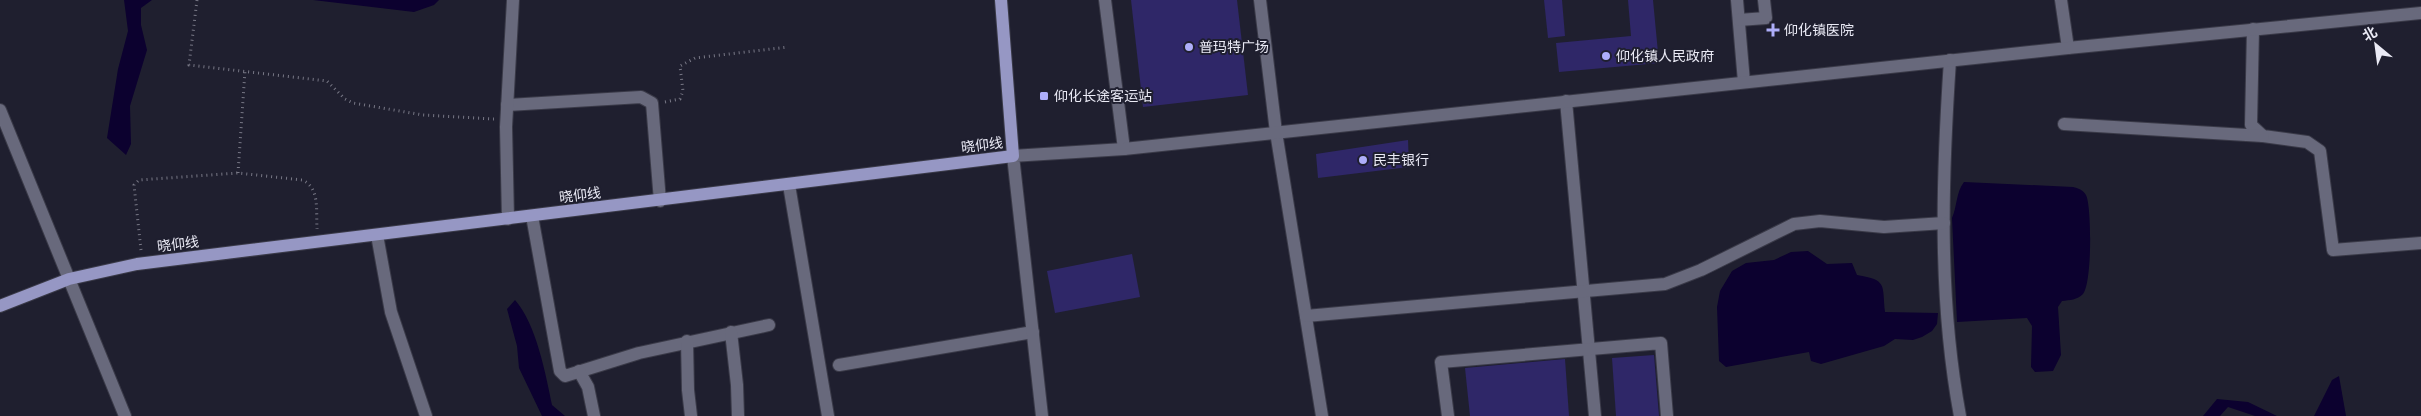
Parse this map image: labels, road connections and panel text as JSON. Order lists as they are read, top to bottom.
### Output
{
  "streets": {
    "main road": ["晓仰线"]
  },
  "places": {
    "health": ["仰化镇医院"],
    "other": ["普玛特广场", "仰化镇人民政府", "民丰银行"],
    "transit": ["仰化长途客运站"]
  },
  "north": "top left"
}
